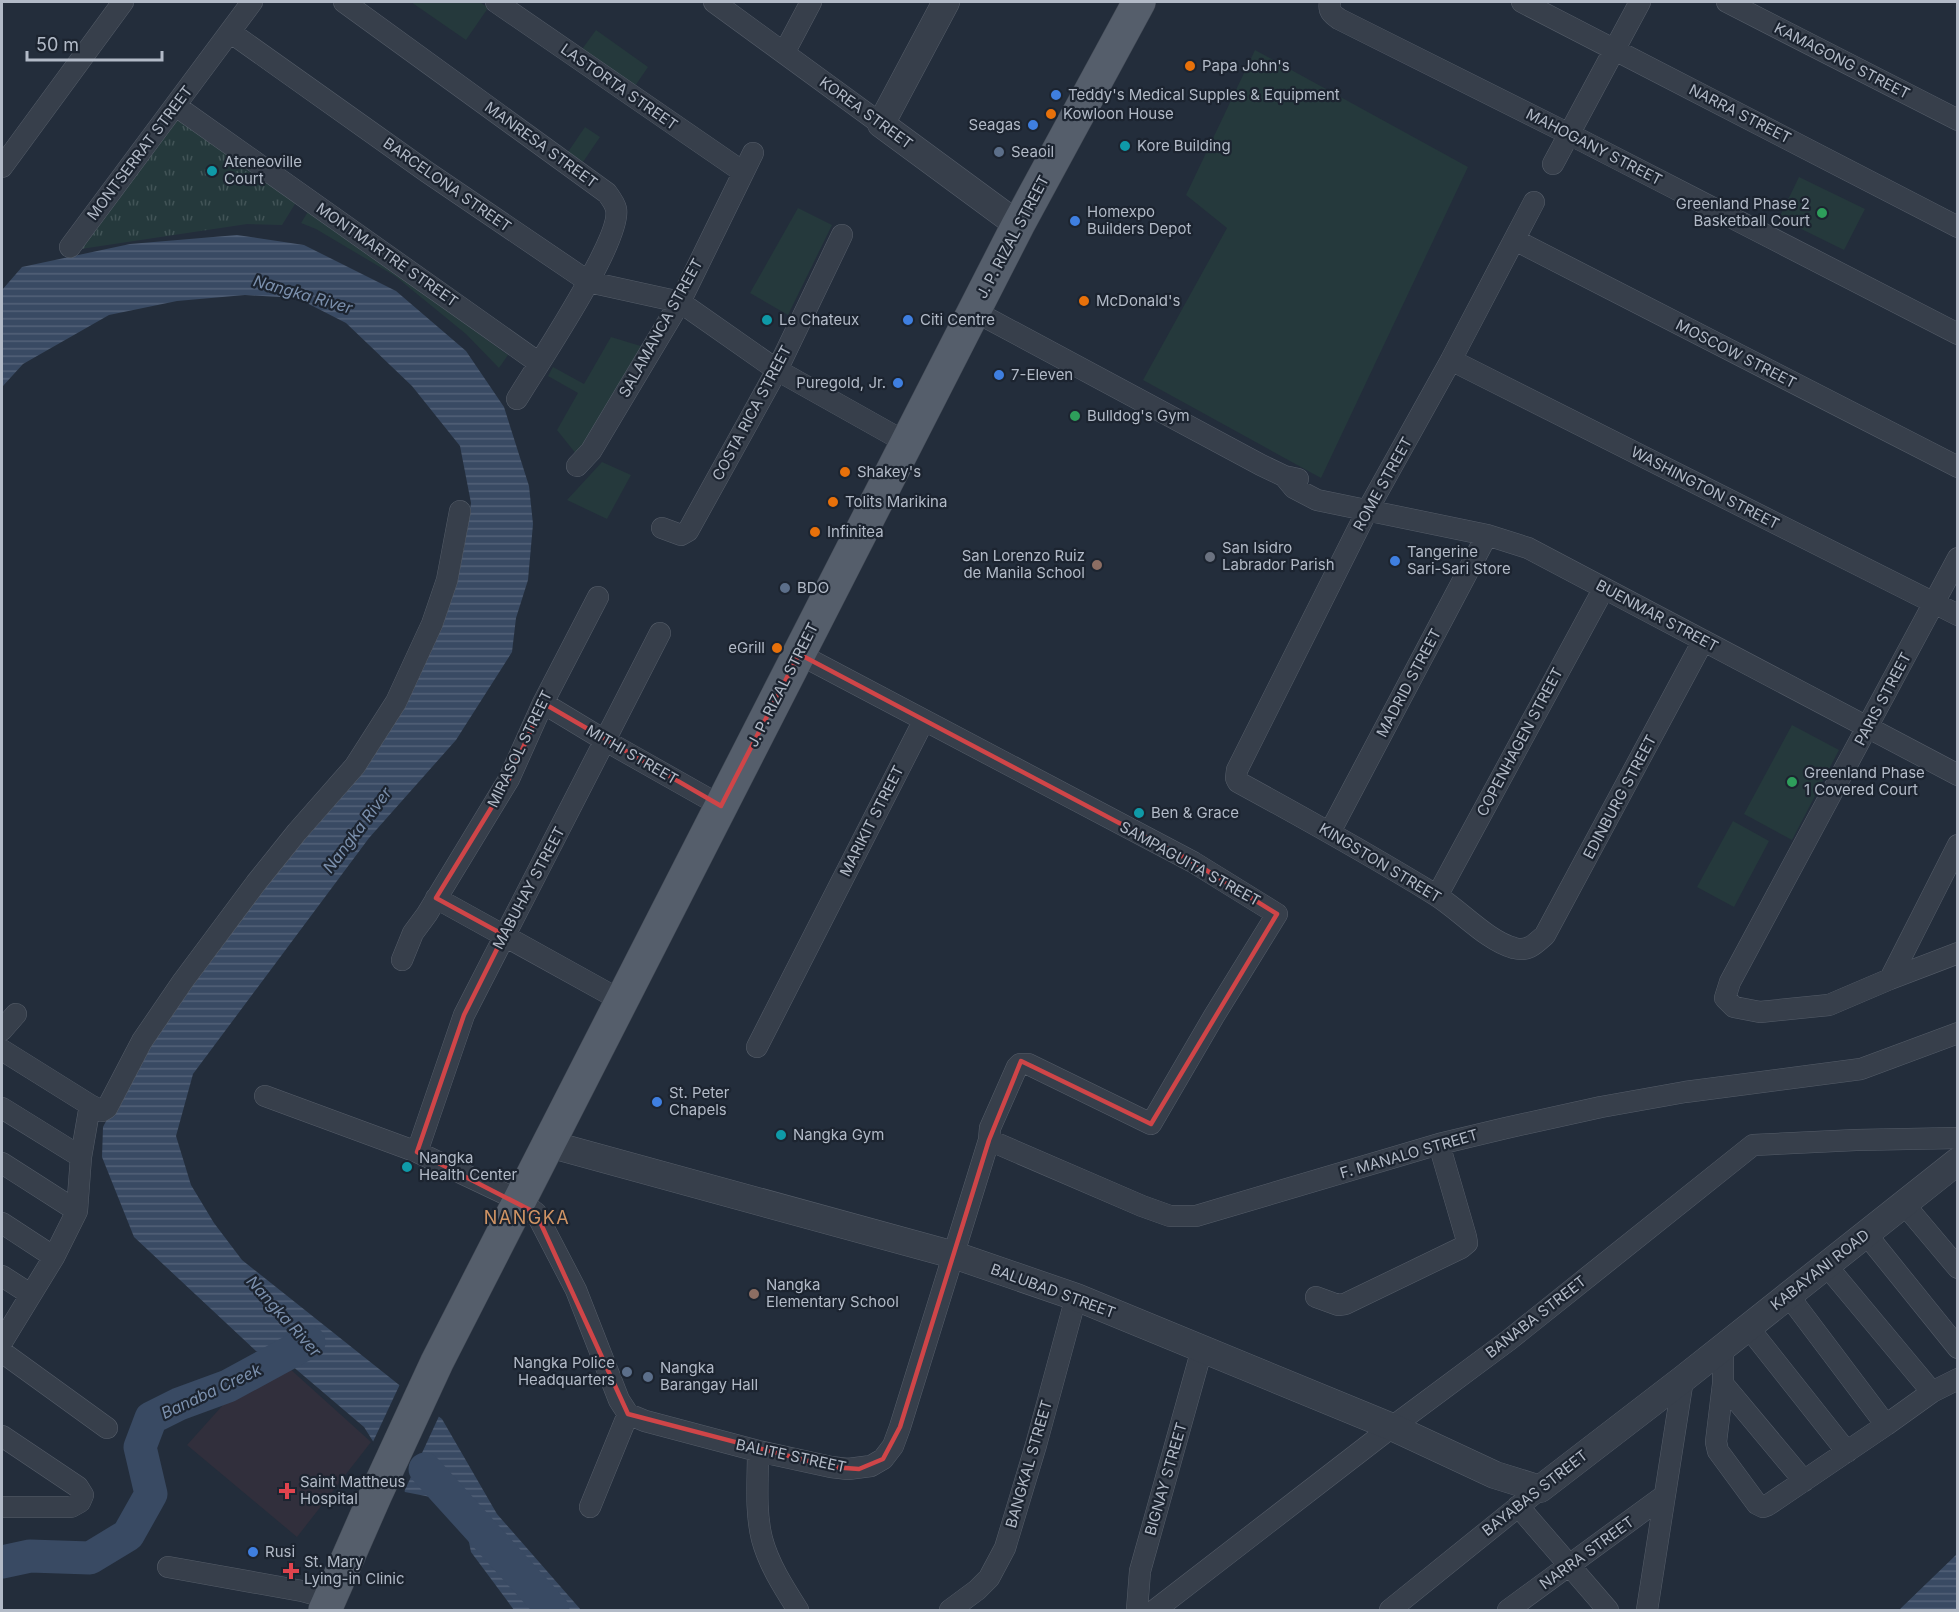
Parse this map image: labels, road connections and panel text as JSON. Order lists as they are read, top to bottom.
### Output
{
  "streets": {
    "main road": ["J. P. RIZAL STREET"],
    "street": [
      "KAMAGONG STREET",
      "LASTORTA STREET",
      "KOREA STREET",
      "NARRA STREET",
      "MANRESA STREET",
      "MAHOGANY STREET",
      "MONTSERRAT STREET",
      "BARCELONA STREET",
      "MONTMARTRE STREET",
      "SALAMANCA STREET",
      "MOSCOW STREET",
      "COSTA RICA STREET",
      "ROME STREET",
      "WASHINGTON STREET",
      "BUENMAR STREET",
      "MADRID STREET",
      "PARIS STREET",
      "COPENHAGEN STREET",
      "MIRASOL STREET",
      "MITHI STREET",
      "EDINBURG STREET",
      "MARIKIT STREET",
      "KINGSTON STREET",
      "SAMPAGUITA STREET",
      "MABUHAY STREET",
      "F. MANALO STREET",
      "KABAYANI ROAD",
      "BALUBAD STREET",
      "BANABA STREET",
      "BALITE STREET",
      "BANGKAL STREET",
      "BIGNAY STREET",
      "BAYABAS STREET"
    ]
  },
  "crossings": [
    ["LASTORTA STREET", "SALAMANCA STREET"],
    ["KOREA STREET", "J. P. RIZAL STREET"],
    ["MANRESA STREET", "BARCELONA STREET"],
    ["MANRESA STREET", "MONTMARTRE STREET"],
    ["MONTSERRAT STREET", "BARCELONA STREET"],
    ["MONTSERRAT STREET", "MONTMARTRE STREET"],
    ["BARCELONA STREET", "SALAMANCA STREET"],
    ["J. P. RIZAL STREET", "BUENMAR STREET"],
    ["J. P. RIZAL STREET", "MITHI STREET"],
    ["J. P. RIZAL STREET", "BALUBAD STREET"],
    ["MOSCOW STREET", "ROME STREET"],
    ["ROME STREET", "WASHINGTON STREET"],
    ["ROME STREET", "BUENMAR STREET"],
    ["ROME STREET", "KINGSTON STREET"],
    ["WASHINGTON STREET", "PARIS STREET"],
    ["BUENMAR STREET", "MADRID STREET"],
    ["BUENMAR STREET", "PARIS STREET"],
    ["BUENMAR STREET", "COPENHAGEN STREET"],
    ["BUENMAR STREET", "EDINBURG STREET"],
    ["MADRID STREET", "KINGSTON STREET"],
    ["COPENHAGEN STREET", "KINGSTON STREET"],
    ["MIRASOL STREET", "MITHI STREET"],
    ["MITHI STREET", "MABUHAY STREET"],
    ["EDINBURG STREET", "KINGSTON STREET"],
    ["MARIKIT STREET", "SAMPAGUITA STREET"],
    ["SAMPAGUITA STREET", "F. MANALO STREET"],
    ["KABAYANI ROAD", "BAYABAS STREET"],
    ["BALUBAD STREET", "BANABA STREET"],
    ["BALUBAD STREET", "BALITE STREET"],
    ["BALUBAD STREET", "BANGKAL STREET"],
    ["BALUBAD STREET", "BIGNAY STREET"],
    ["BALUBAD STREET", "BAYABAS STREET"]
  ],
  "districts": ["NANGKA"],
  "water": ["Nangka River", "Banaba Creek"],
  "places": {
    "other": [
      "Papa John's",
      "Teddy's Medical Supples & Equipment",
      "Kowloon House",
      "Seagas",
      "Kore Building",
      "Seaoil",
      "Ateneoville Court",
      "Greenland Phase 2 Basketball Court",
      "Homexpo Builders Depot",
      "McDonald's",
      "Le Chateux",
      "Citi Centre",
      "7-Eleven",
      "Puregold, Jr.",
      "Bulldog's Gym",
      "Shakey's",
      "Tolits Marikina",
      "Infinitea",
      "San Isidro Labrador Parish",
      "Tangerine Sari-Sari Store",
      "San Lorenzo Ruiz de Manila School",
      "BDO",
      "eGrill",
      "Greenland Phase 1 Covered Court",
      "Ben & Grace",
      "St. Peter Chapels",
      "Nangka Gym",
      "Nangka Health Center",
      "Nangka Elementary School",
      "Nangka Police Headquarters",
      "Nangka Barangay Hall",
      "Rusi"
    ],
    "health": ["Saint Mattheus Hospital", "St. Mary Lying-in Clinic"]
  },
  "scale_bar": "50 m"
}
